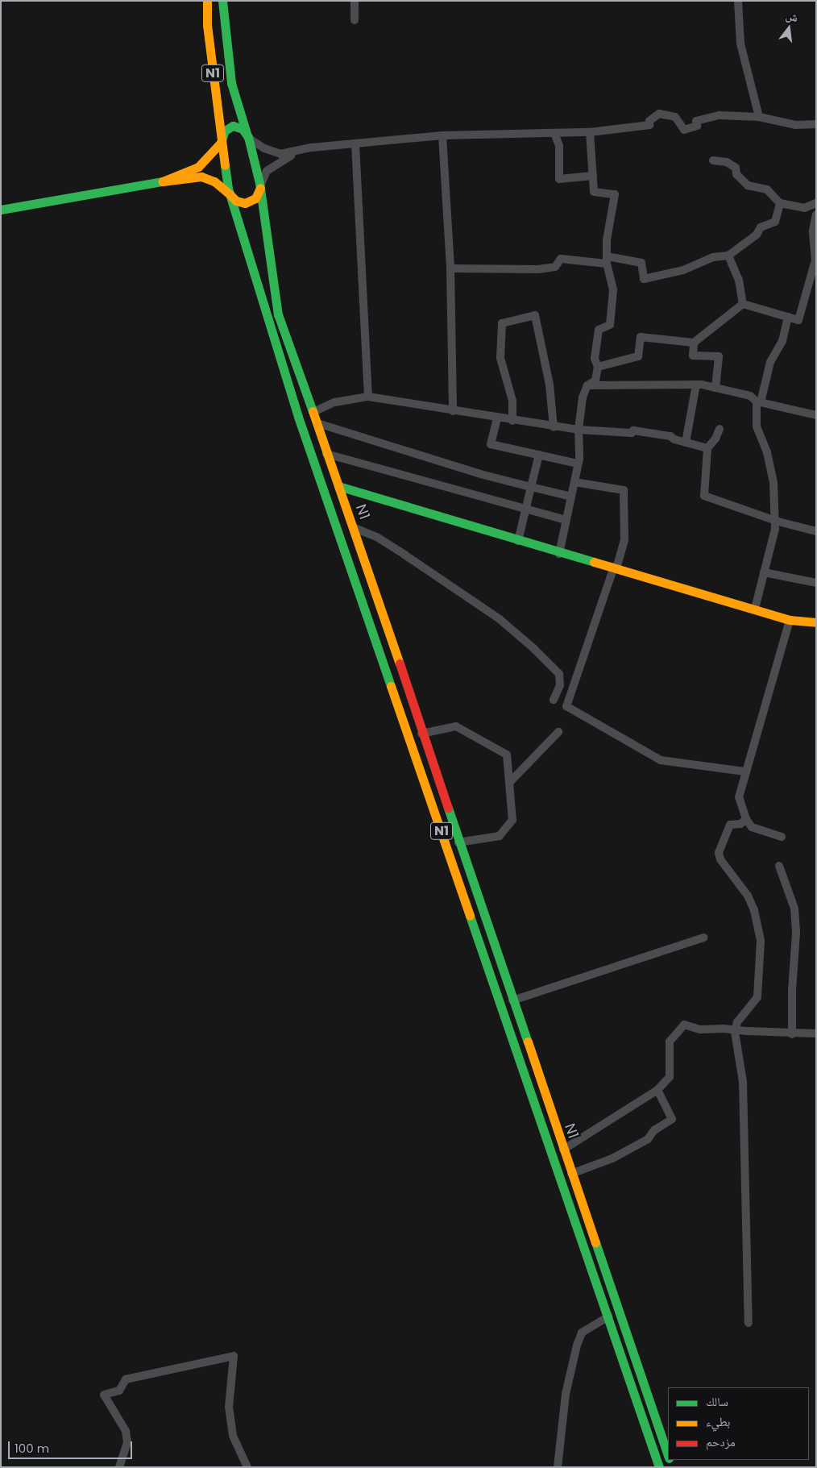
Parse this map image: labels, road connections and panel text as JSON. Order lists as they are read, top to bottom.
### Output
{
  "streets": {
    "main road": ["N1"]
  },
  "legend": ["سالك", "بطيء", "مزدحم"],
  "scale_bar": "100 m",
  "north": "top"
}
